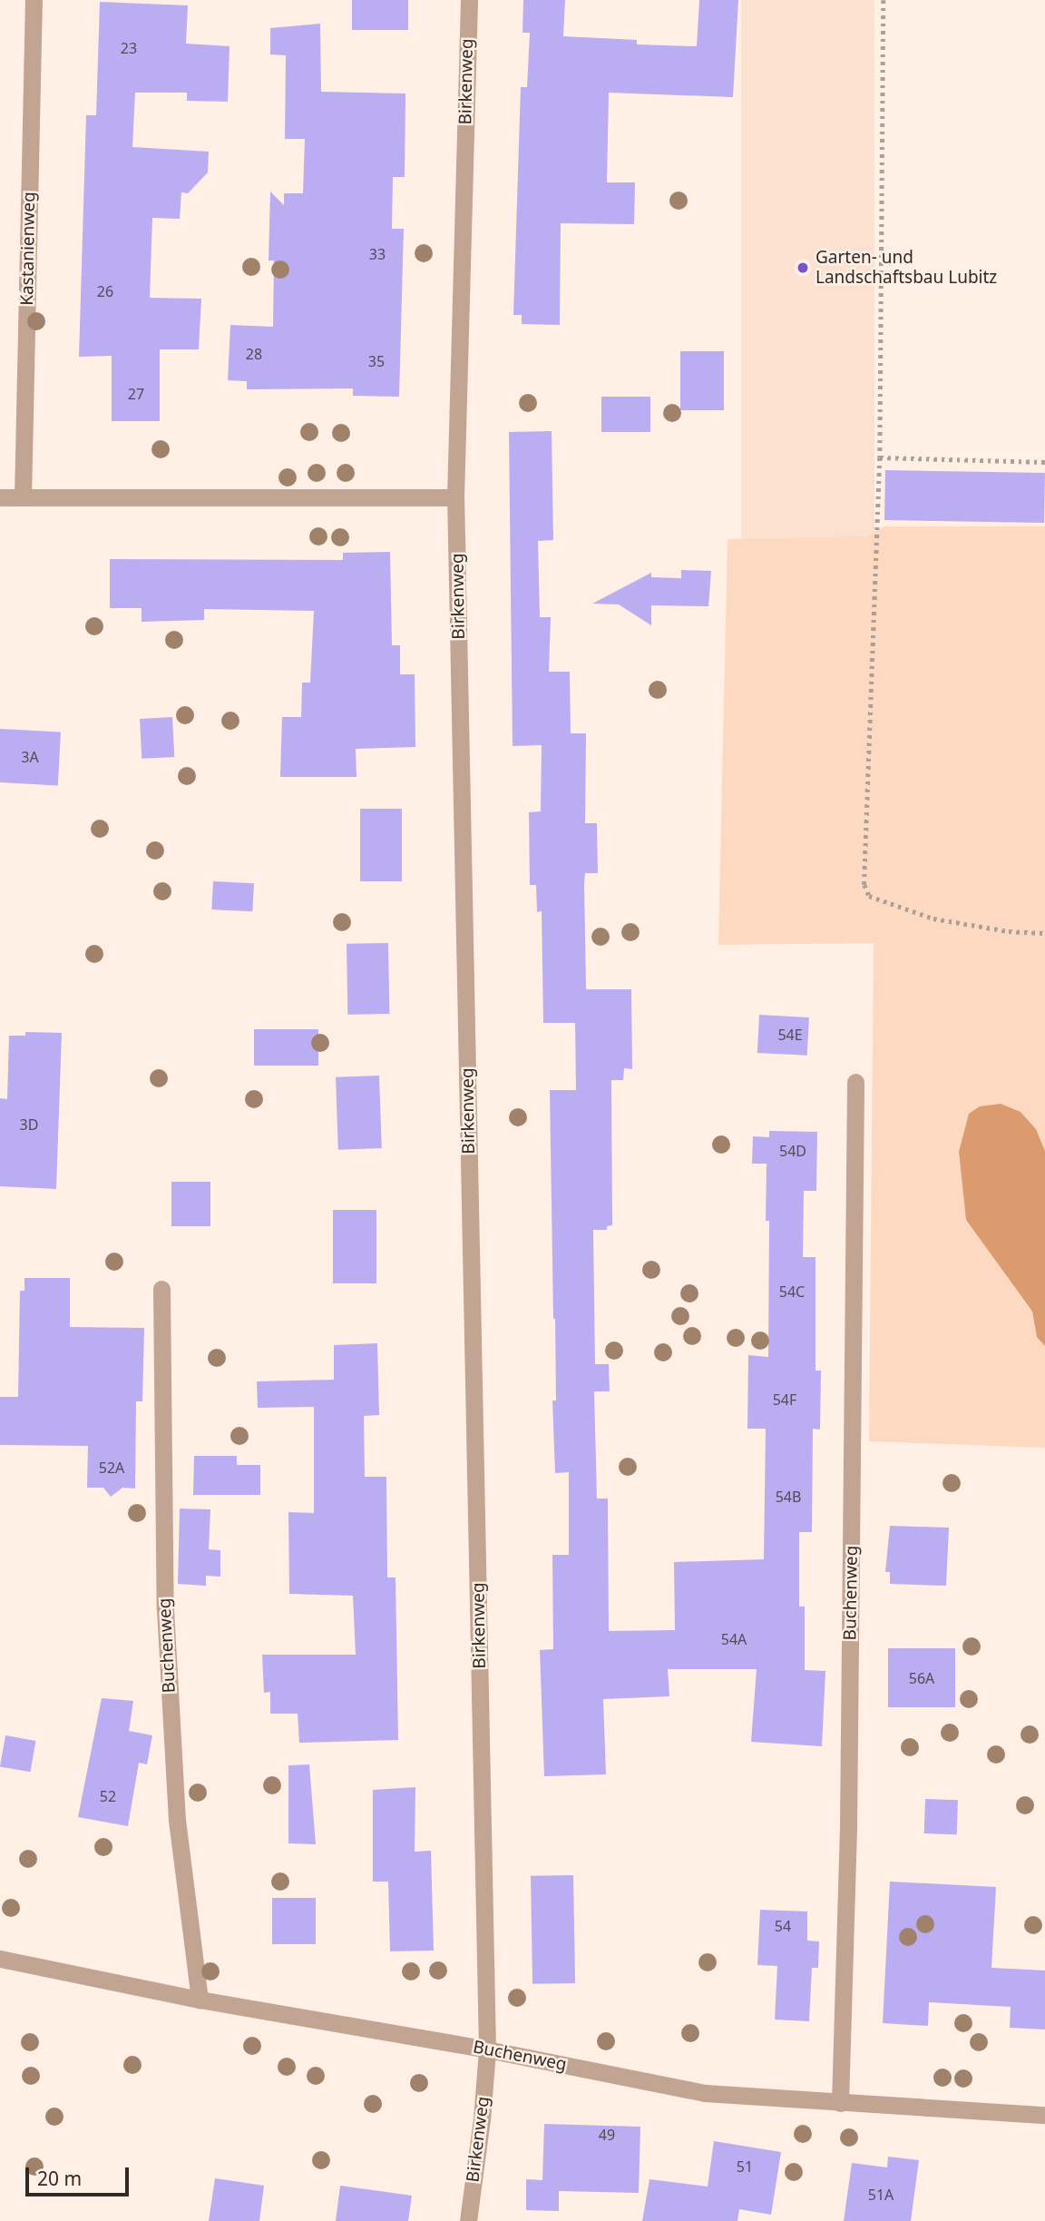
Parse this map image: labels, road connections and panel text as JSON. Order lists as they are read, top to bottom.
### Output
{
  "streets": {
    "street": ["Birkenweg", "Kastanienweg", "Buchenweg"]
  },
  "crossings": [
    ["Birkenweg", "Buchenweg"]
  ],
  "places": ["Garten- und Landschaftsbau Lubitz"],
  "house_numbers": [
    "23",
    "33",
    "26",
    "28",
    "35",
    "27",
    "3A",
    "54E",
    "3D",
    "54D",
    "54C",
    "54F",
    "52A",
    "54B",
    "54A",
    "56A",
    "52",
    "54",
    "49",
    "51",
    "51A"
  ],
  "scale_bar": "20 m"
}
